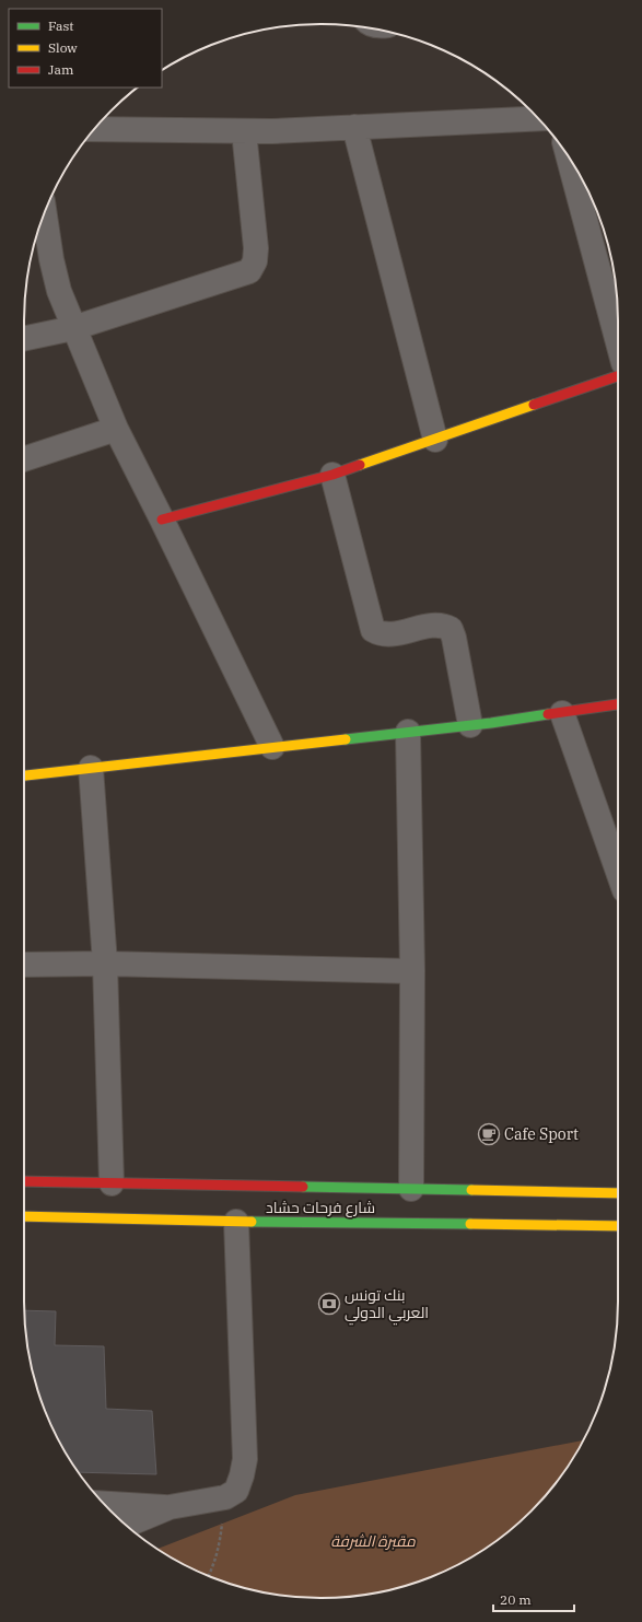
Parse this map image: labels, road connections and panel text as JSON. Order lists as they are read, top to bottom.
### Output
{
  "streets": {
    "main road": ["شارع فرحات حشاد"]
  },
  "parks": ["مقبرة الشرفة"],
  "places": {
    "cafe": ["Cafe Sport"],
    "bank": ["بنك تونس العربي الدولي"]
  },
  "legend": ["Fast", "Slow", "Jam"],
  "scale_bar": "20 m"
}
